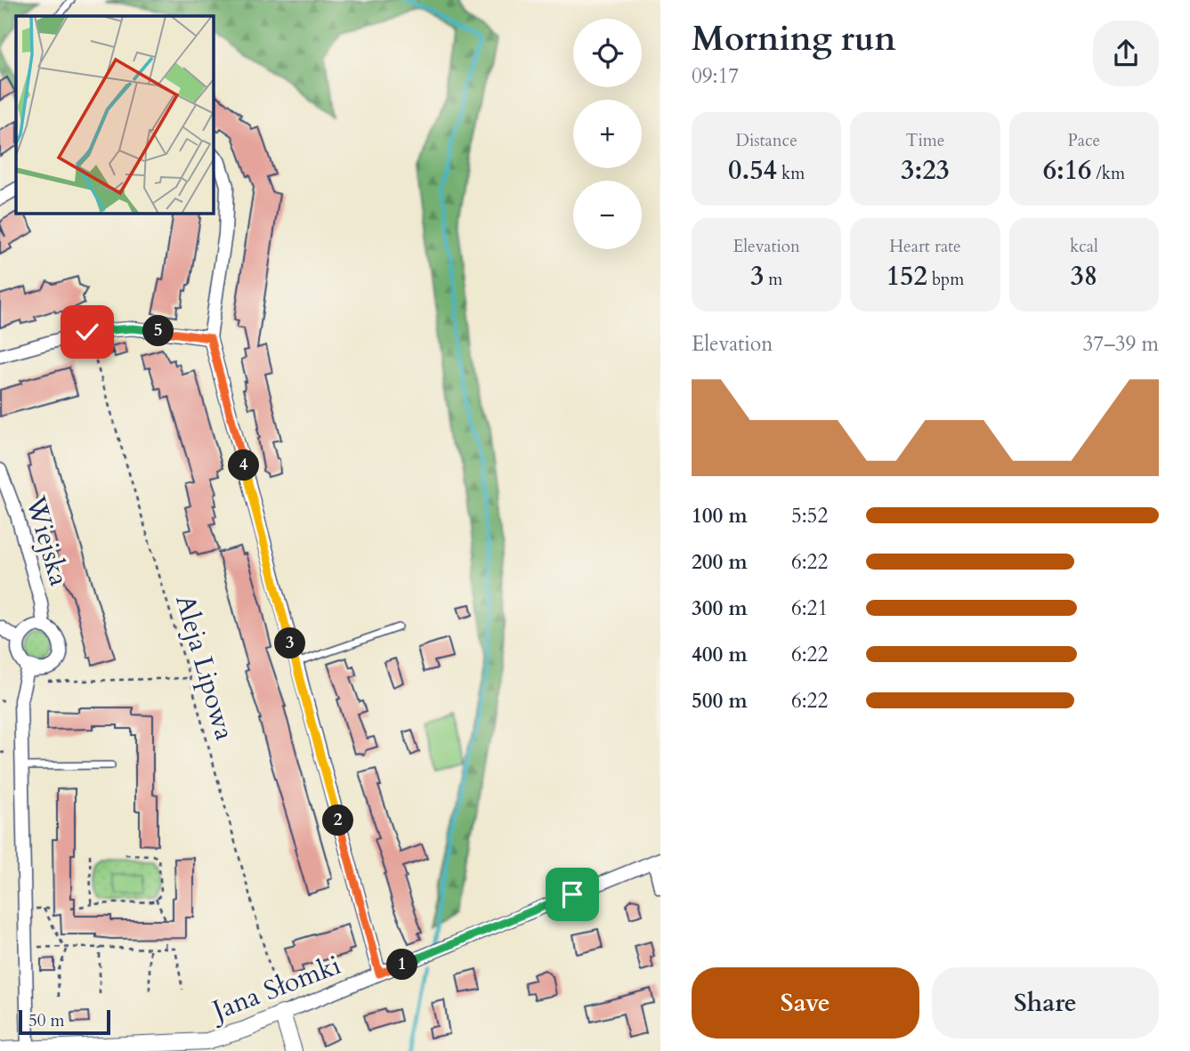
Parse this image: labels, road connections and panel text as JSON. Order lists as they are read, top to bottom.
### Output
{
  "streets": {
    "street": ["Wiejska", "Jana Słomki"],
    "path": ["Aleja Lipowa"]
  },
  "crossings": [
    ["Aleja Lipowa", "Jana Słomki"]
  ],
  "scale_bar": "50 m",
  "page": {
    "heading": ["Morning run", "09:17"],
    "map_buttons": ["+", "−"],
    "stats": [
      ["Distance", "0.54 km"],
      ["Time", "3:23"],
      ["Pace", "6:16 /km"],
      ["Elevation", "3 m"],
      ["Heart rate", "152 bpm"],
      ["kcal", "38"]
    ],
    "pins": [
      "5",
      "4",
      "3",
      "2",
      "1"
    ],
    "chart": ["Elevation", "37–39 m"],
    "list": [
      {
        "name": "100 m",
        "note": "5:52"
      },
      {
        "name": "200 m",
        "note": "6:22"
      },
      {
        "name": "300 m",
        "note": "6:21"
      },
      {
        "name": "400 m",
        "note": "6:22"
      },
      {
        "name": "500 m",
        "note": "6:22"
      }
    ],
    "buttons": ["Save", "Share"],
    "scale": "50 m"
  }
}
